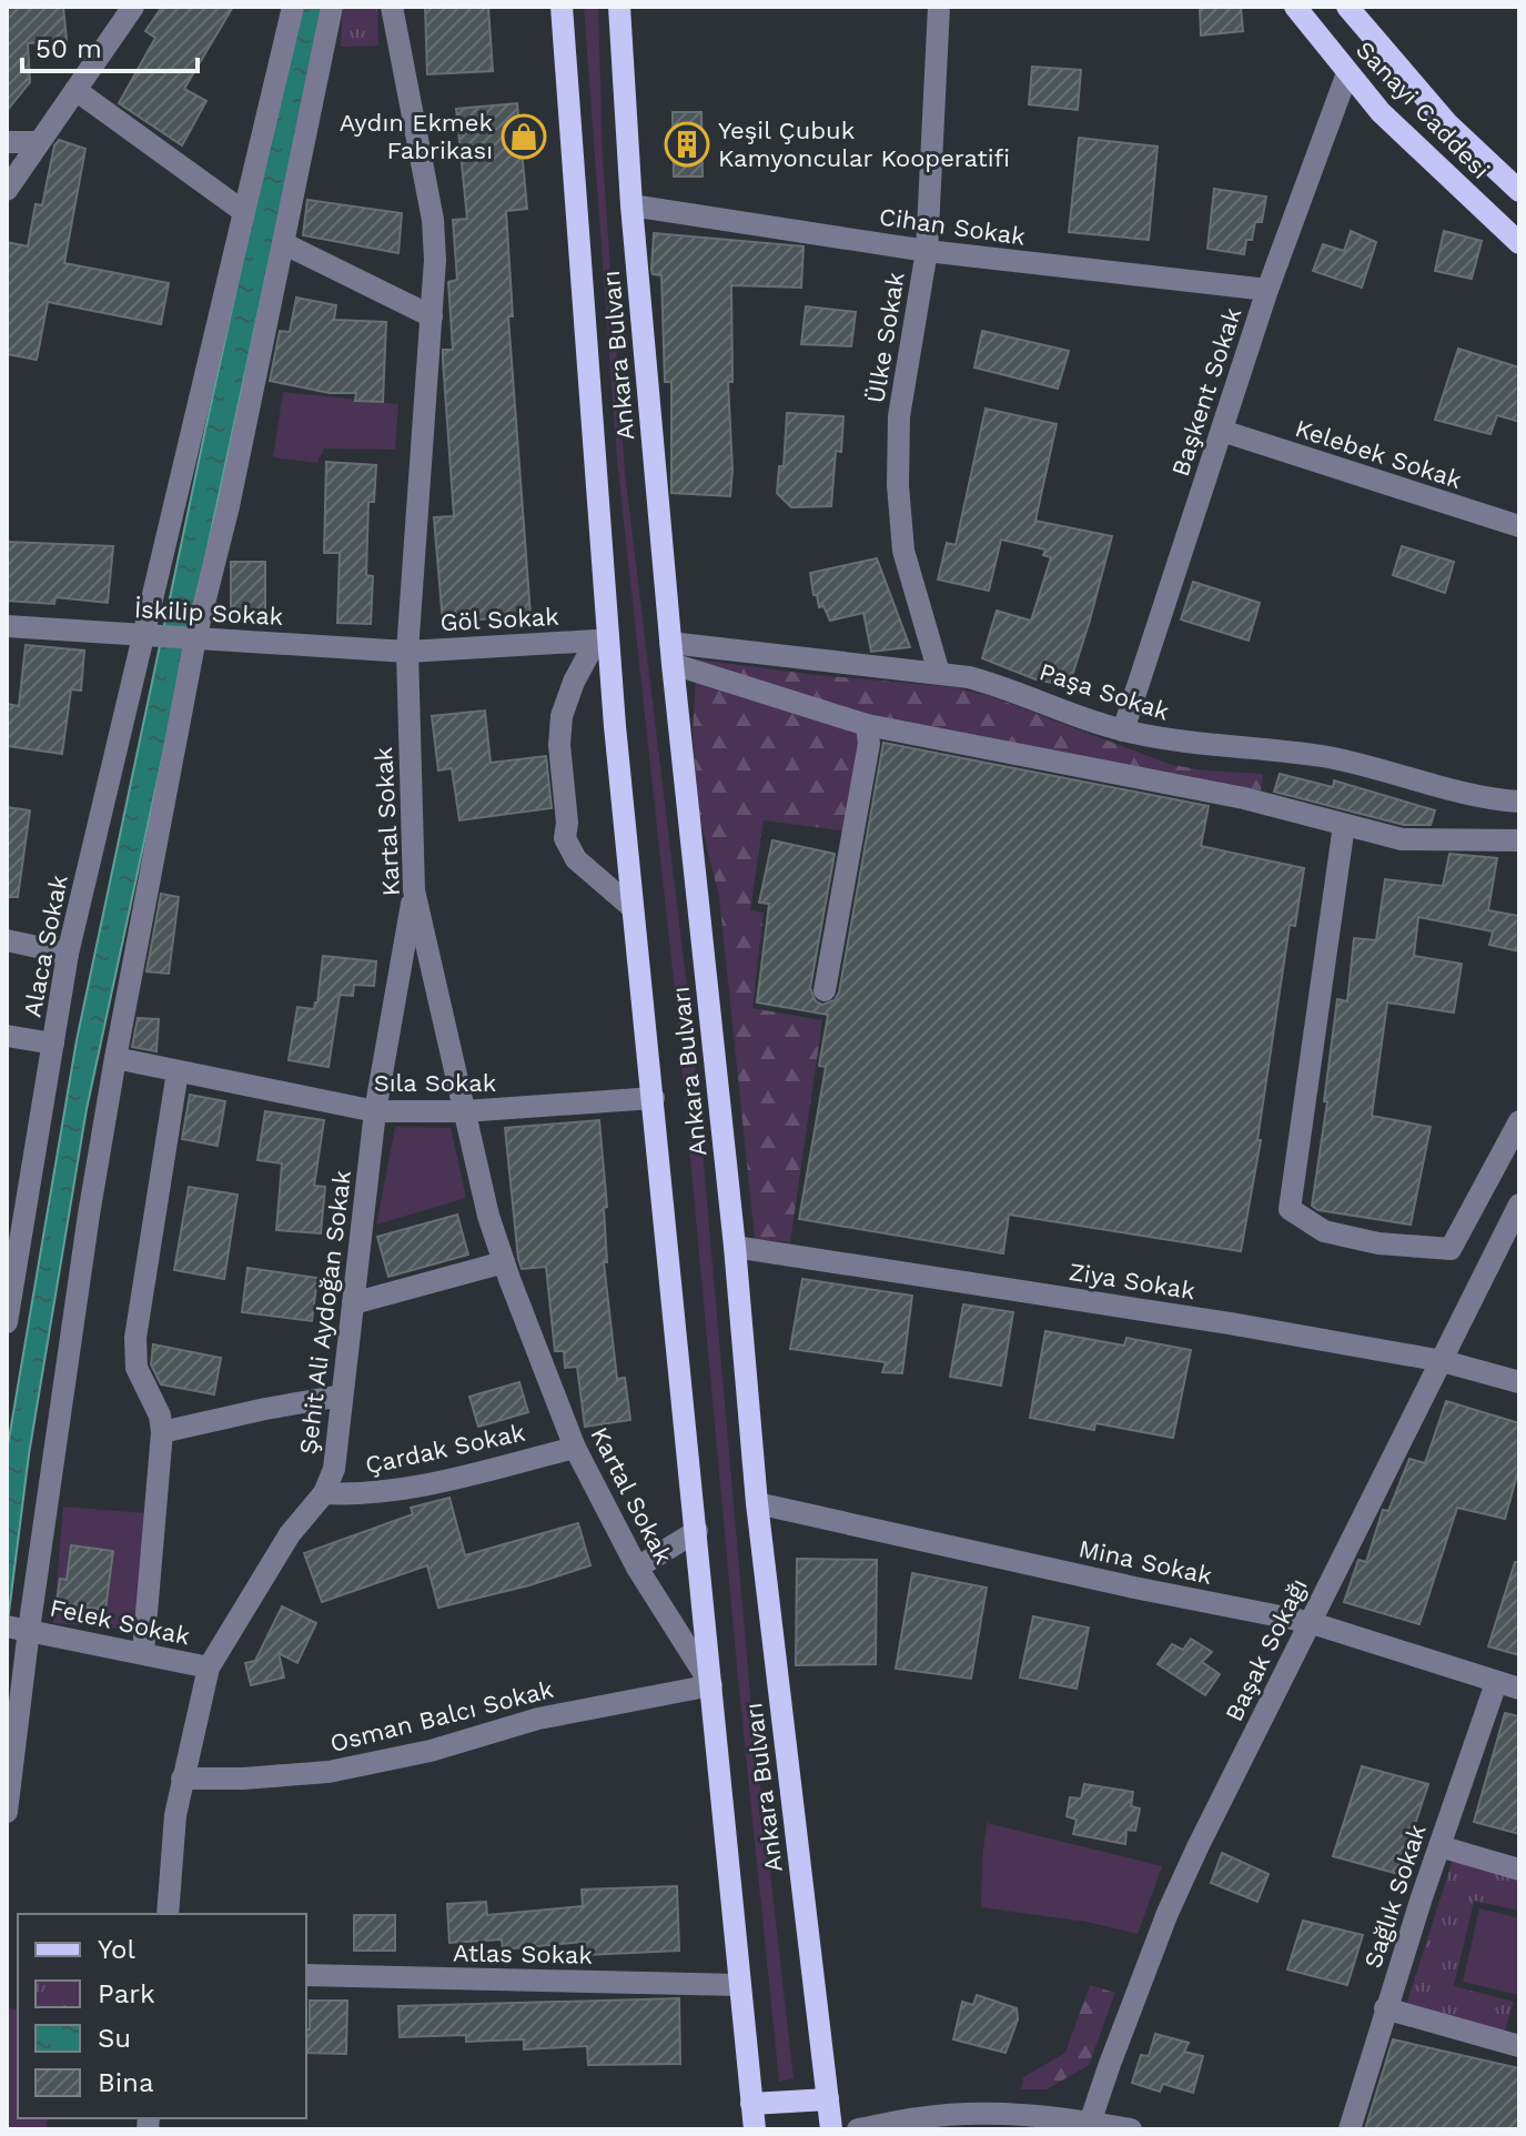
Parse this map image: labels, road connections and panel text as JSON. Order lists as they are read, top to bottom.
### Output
{
  "streets": {
    "main road": ["Sanayi Caddesi", "Ankara Bulvarı"],
    "street": [
      "Cihan Sokak",
      "Ülke Sokak",
      "Başkent Sokak",
      "Kelebek Sokak",
      "İskilip Sokak",
      "Göl Sokak",
      "Paşa Sokak",
      "Kartal Sokak",
      "Alaca Sokak",
      "Sıla Sokak",
      "Ziya Sokak",
      "Şehit Ali Aydoğan Sokak",
      "Çardak Sokak",
      "Mina Sokak",
      "Felek Sokak",
      "Başak Sokağı",
      "Osman Balcı Sokak",
      "Sağlık Sokak",
      "Atlas Sokak"
    ]
  },
  "crossings": [
    ["Sanayi Caddesi", "Başkent Sokak"],
    ["Cihan Sokak", "Ülke Sokak"],
    ["Cihan Sokak", "Ankara Bulvarı"],
    ["Cihan Sokak", "Başkent Sokak"],
    ["Ülke Sokak", "Paşa Sokak"],
    ["Ankara Bulvarı", "Göl Sokak"],
    ["Ankara Bulvarı", "Paşa Sokak"],
    ["Ankara Bulvarı", "Kartal Sokak"],
    ["Ankara Bulvarı", "Sıla Sokak"],
    ["Ankara Bulvarı", "Ziya Sokak"],
    ["Ankara Bulvarı", "Mina Sokak"],
    ["Ankara Bulvarı", "Osman Balcı Sokak"],
    ["Ankara Bulvarı", "Atlas Sokak"],
    ["Başkent Sokak", "Kelebek Sokak"],
    ["Başkent Sokak", "Paşa Sokak"],
    ["İskilip Sokak", "Göl Sokak"],
    ["İskilip Sokak", "Kartal Sokak"],
    ["İskilip Sokak", "Alaca Sokak"],
    ["Göl Sokak", "Kartal Sokak"],
    ["Kartal Sokak", "Sıla Sokak"],
    ["Kartal Sokak", "Şehit Ali Aydoğan Sokak"],
    ["Kartal Sokak", "Çardak Sokak"],
    ["Kartal Sokak", "Osman Balcı Sokak"],
    ["Sıla Sokak", "Şehit Ali Aydoğan Sokak"],
    ["Ziya Sokak", "Başak Sokağı"],
    ["Şehit Ali Aydoğan Sokak", "Çardak Sokak"],
    ["Şehit Ali Aydoğan Sokak", "Felek Sokak"],
    ["Şehit Ali Aydoğan Sokak", "Osman Balcı Sokak"],
    ["Mina Sokak", "Başak Sokağı"],
    ["Mina Sokak", "Sağlık Sokak"]
  ],
  "places": {
    "shop": ["Aydın Ekmek Fabrikası"],
    "building": ["Yeşil Çubuk Kamyoncular Kooperatifi"]
  },
  "legend": [
    "Yol",
    "Park",
    "Su",
    "Bina"
  ],
  "scale_bar": "50 m"
}
